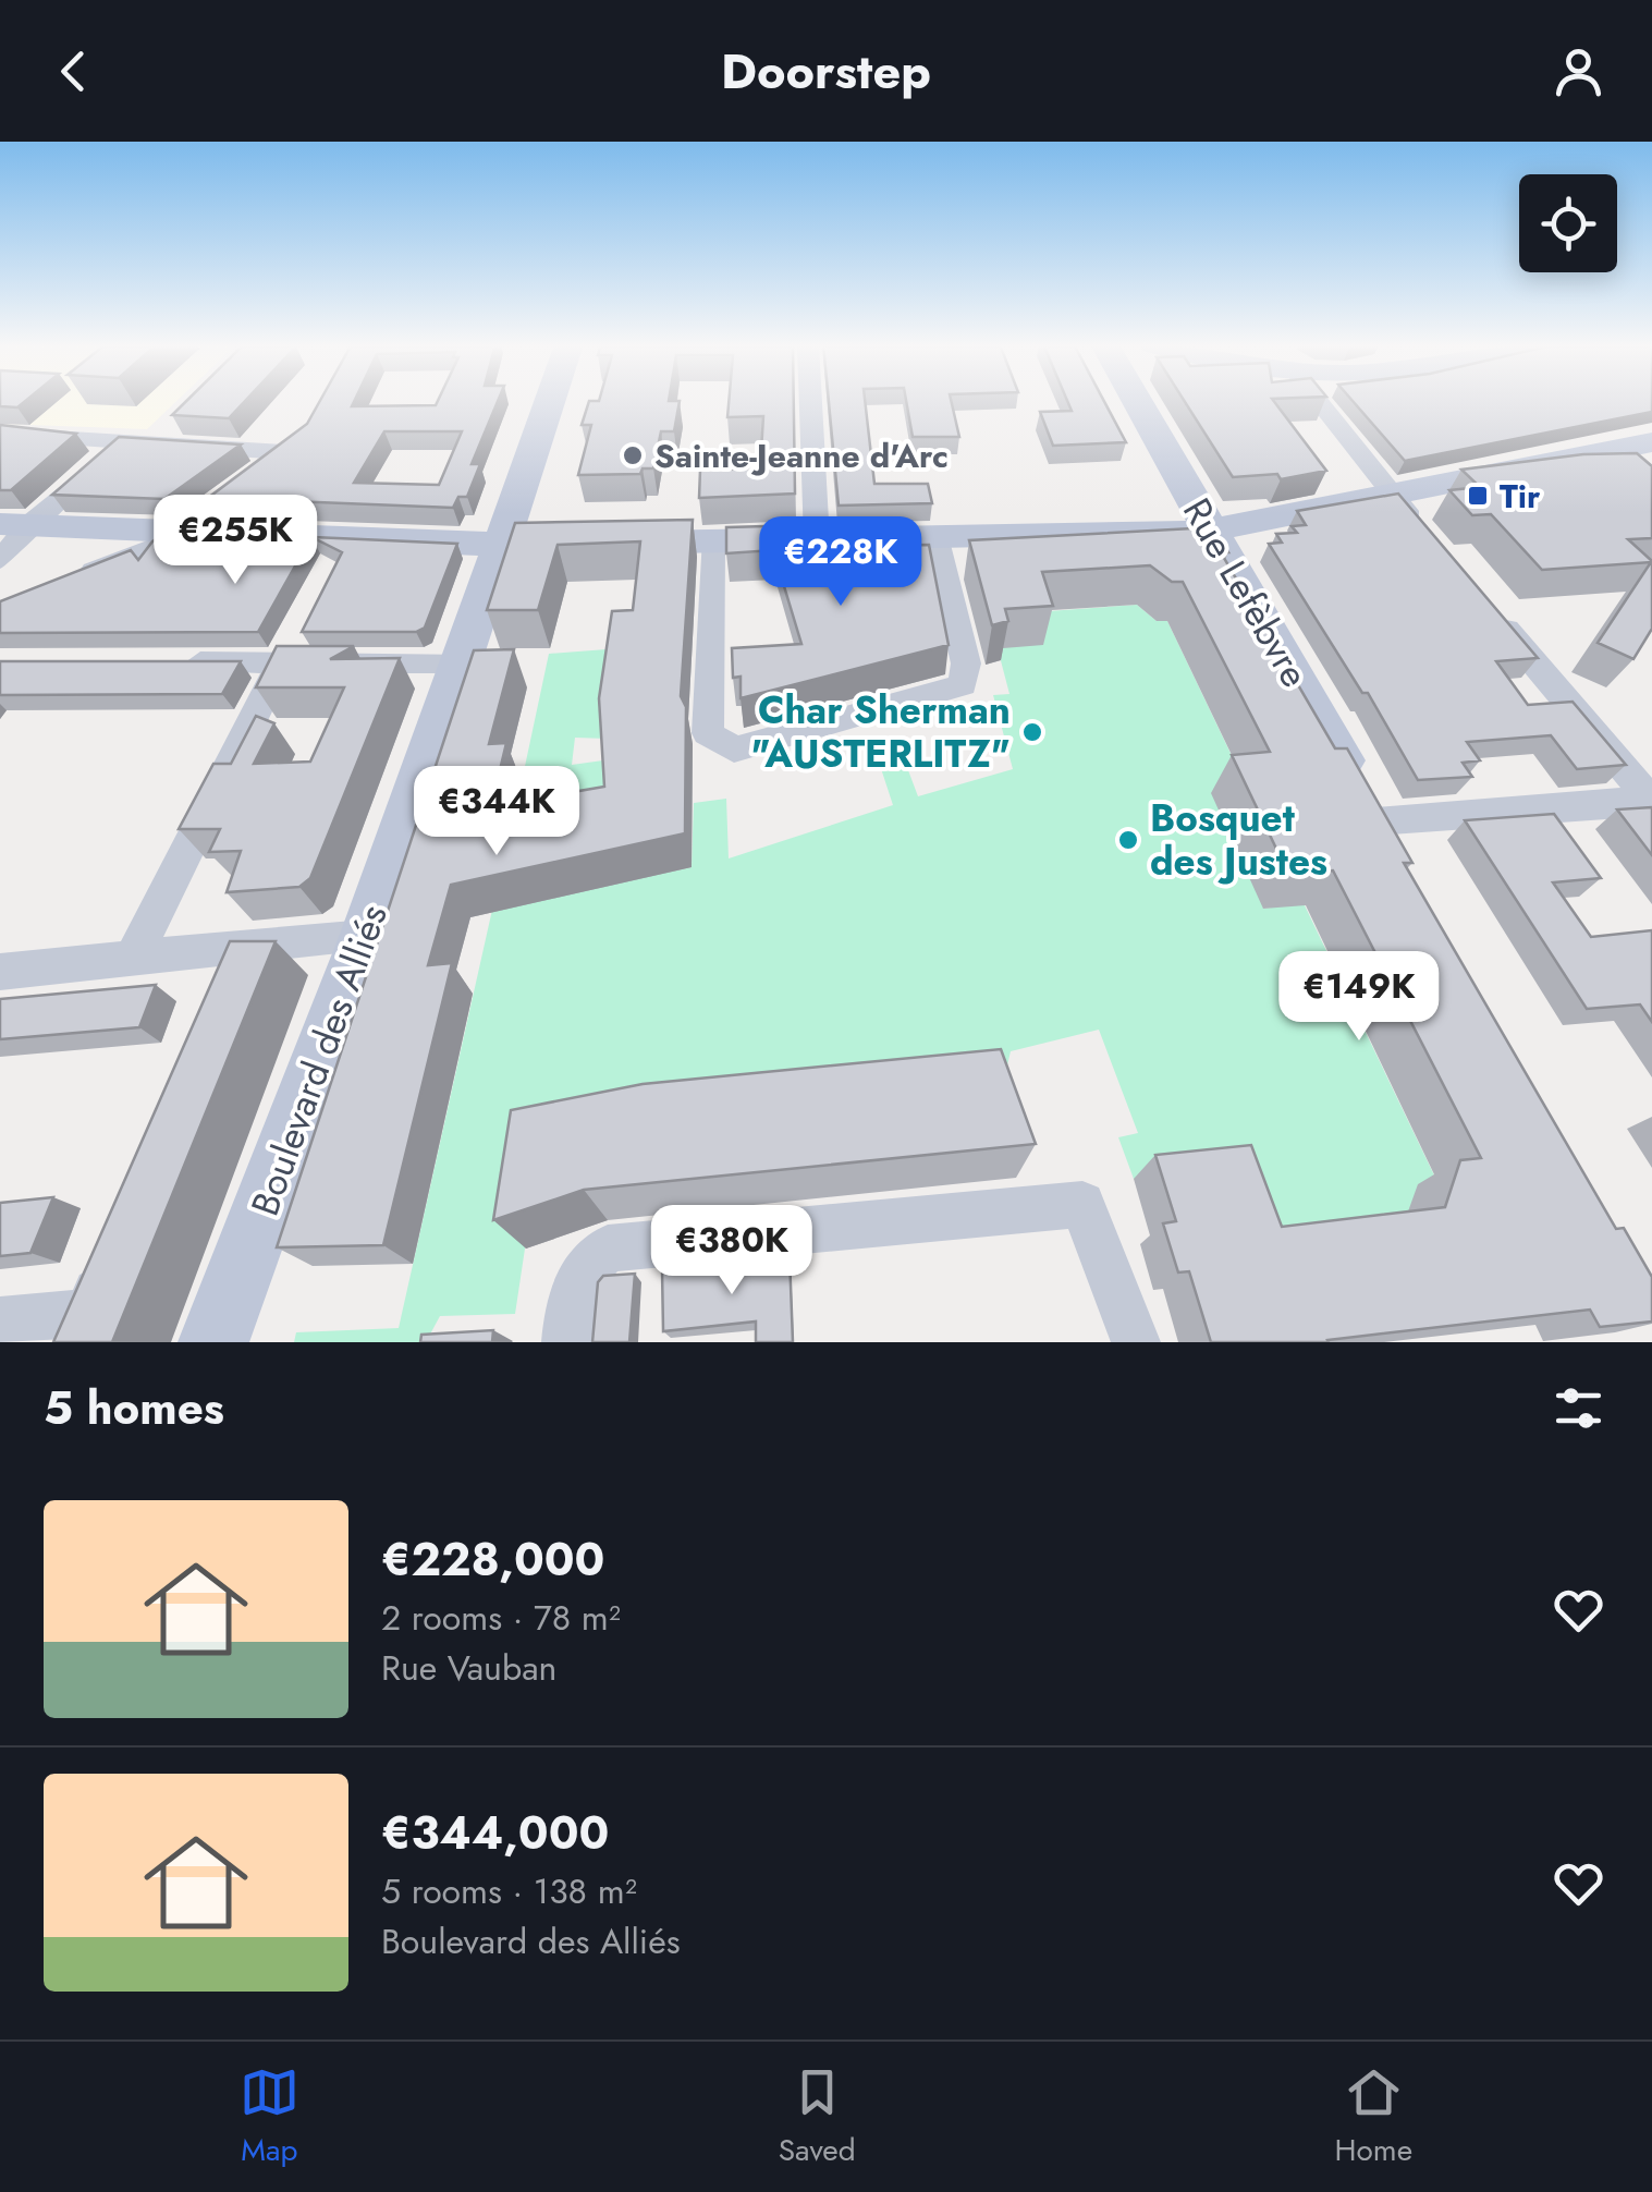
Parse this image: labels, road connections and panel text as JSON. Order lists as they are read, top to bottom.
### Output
{
  "streets": {
    "main road": ["Rue Lefèbvre", "Boulevard des Alliés"]
  },
  "places": {
    "other": ["Sainte-Jeanne d'Arc", "Char Sherman \"AUSTERLITZ\"", "Bosquet des Justes"],
    "transit": ["Tir"]
  },
  "page": {
    "header": "Doorstep",
    "price": [
      "€255K",
      "€228K",
      "€344K",
      "€149K",
      "€380K"
    ],
    "heading": "5 homes",
    "list": [
      {
        "name": "€228,000",
        "note": "2 rooms · 78 m² · Rue Vauban"
      },
      {
        "name": "€344,000",
        "note": "5 rooms · 138 m² · Boulevard des Alliés"
      }
    ],
    "tabs": ["Map", "Saved", "Home"]
  }
}
